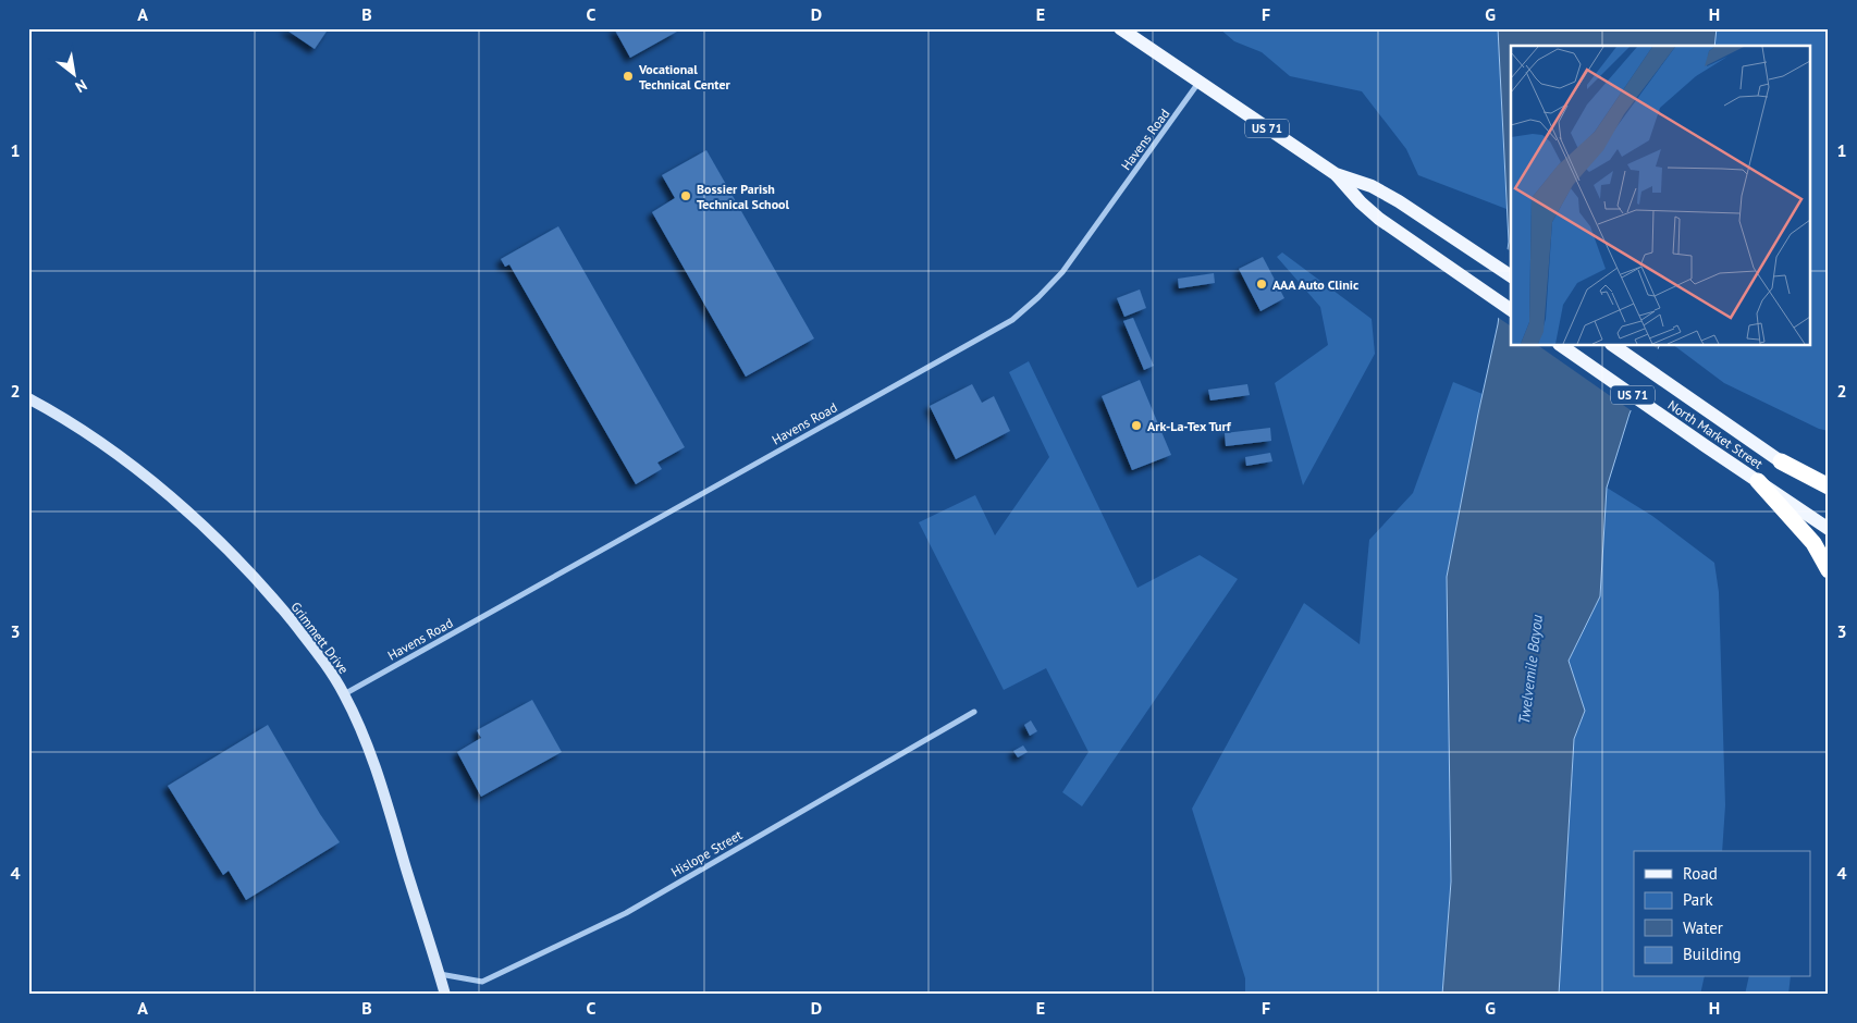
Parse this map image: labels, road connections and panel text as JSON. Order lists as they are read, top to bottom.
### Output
{
  "streets": {
    "main road": ["US 71", "North Market Street", "Grimmett Drive"],
    "street": ["Havens Road", "Hislope Street"]
  },
  "crossings": [
    ["US 71", "Havens Road"],
    ["Havens Road", "Grimmett Drive"],
    ["Grimmett Drive", "Hislope Street"]
  ],
  "water": ["Twelvemile Bayou"],
  "places": [
    "Vocational Technical Center",
    "Bossier Parish Technical School",
    "AAA Auto Clinic",
    "Ark-La-Tex Turf"
  ],
  "legend": [
    "Road",
    "Park",
    "Water",
    "Building"
  ],
  "north": "bottom right",
  "grid": {
    "columns": [
      "A",
      "B",
      "C",
      "D",
      "E",
      "F",
      "G",
      "H"
    ],
    "rows": [
      "1",
      "2",
      "3",
      "4"
    ]
  }
}
